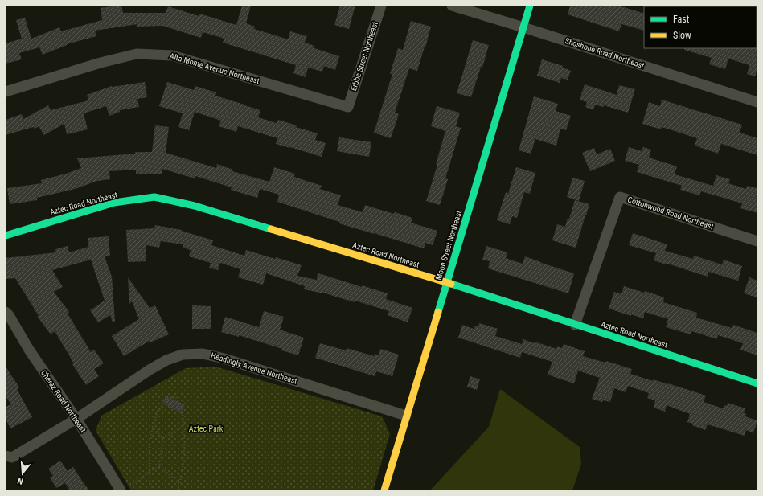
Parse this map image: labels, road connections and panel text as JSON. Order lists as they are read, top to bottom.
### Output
{
  "streets": {
    "street": [
      "Shoshone Road Northeast",
      "Erbbe Street Northeast",
      "Alta Monte Avenue Northeast",
      "Aztec Road Northeast",
      "Cottonwood Road Northeast",
      "Moon Street Northeast",
      "Headingly Avenue Northeast",
      "Cheraz Road Northeast"
    ]
  },
  "crossings": [
    ["Shoshone Road Northeast", "Moon Street Northeast"],
    ["Erbbe Street Northeast", "Alta Monte Avenue Northeast"],
    ["Aztec Road Northeast", "Cottonwood Road Northeast"],
    ["Aztec Road Northeast", "Moon Street Northeast"],
    ["Moon Street Northeast", "Headingly Avenue Northeast"],
    ["Headingly Avenue Northeast", "Cheraz Road Northeast"]
  ],
  "parks": ["Aztec Park"],
  "legend": ["Fast", "Slow"],
  "north": "bottom"
}
